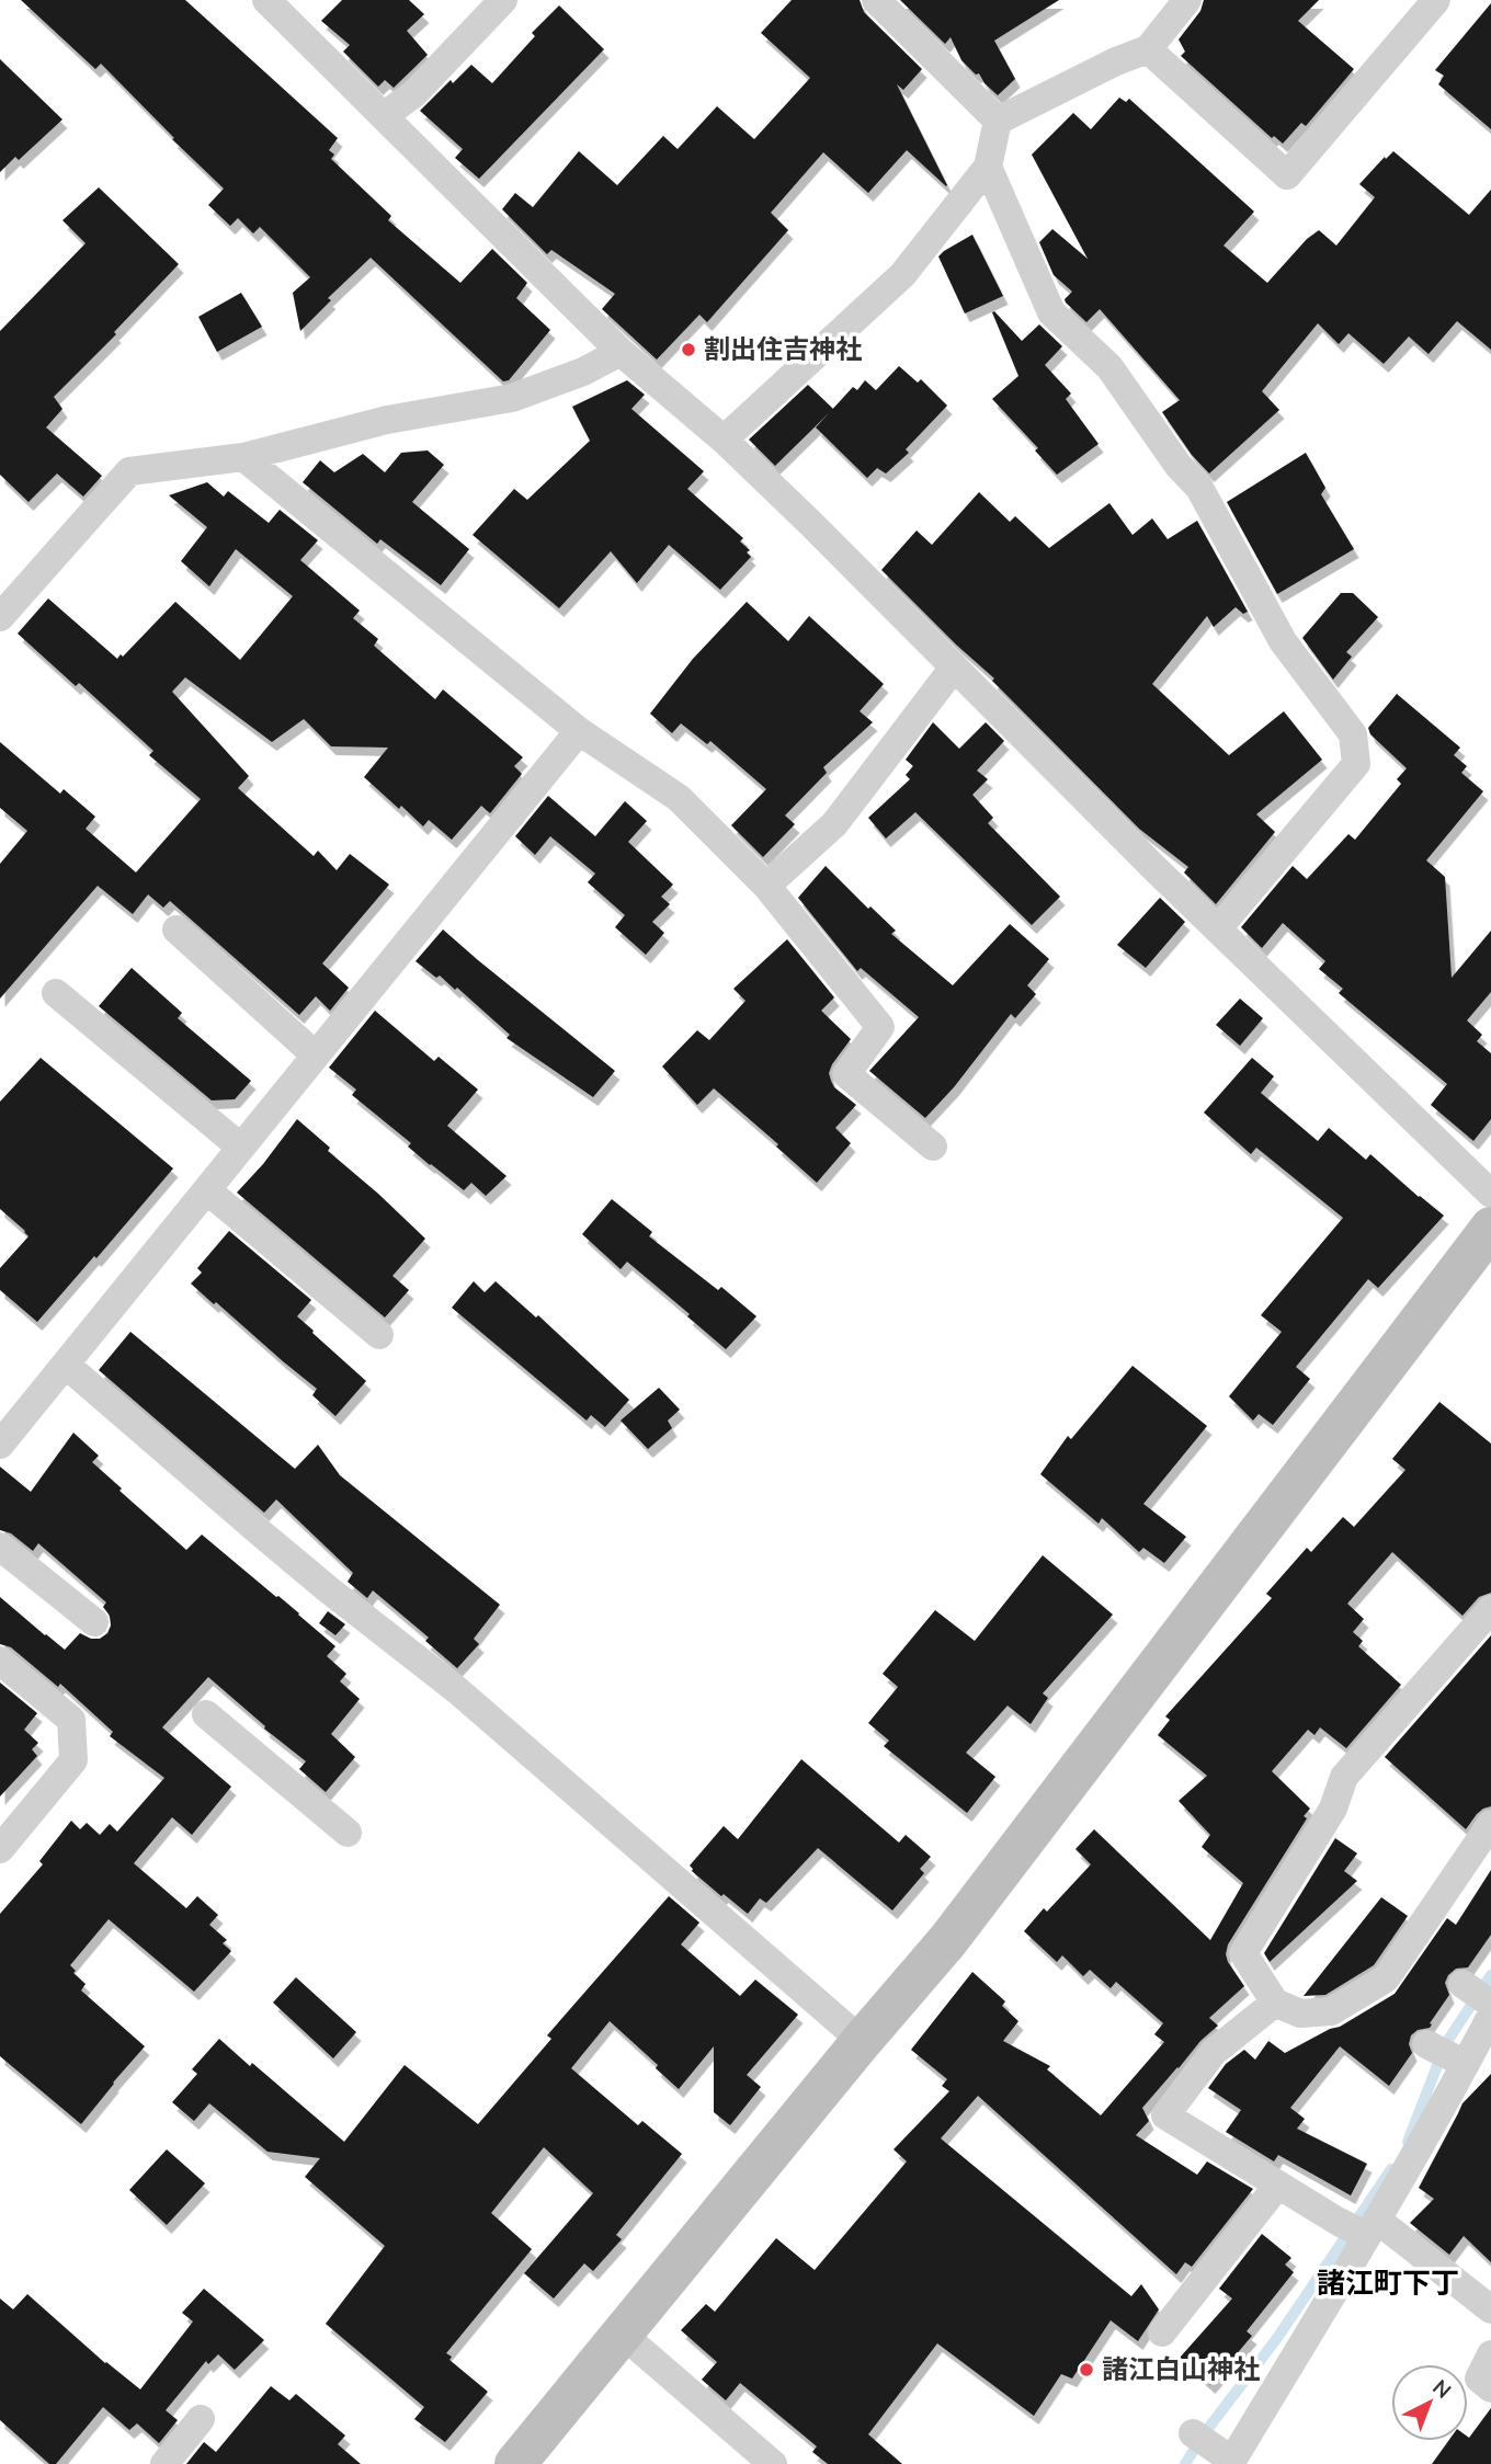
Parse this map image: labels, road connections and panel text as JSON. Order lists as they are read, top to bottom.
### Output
{
  "districts": ["諸江町下丁"],
  "places": ["割出住吉神社", "諸江白山神社"],
  "north": "top right"
}
